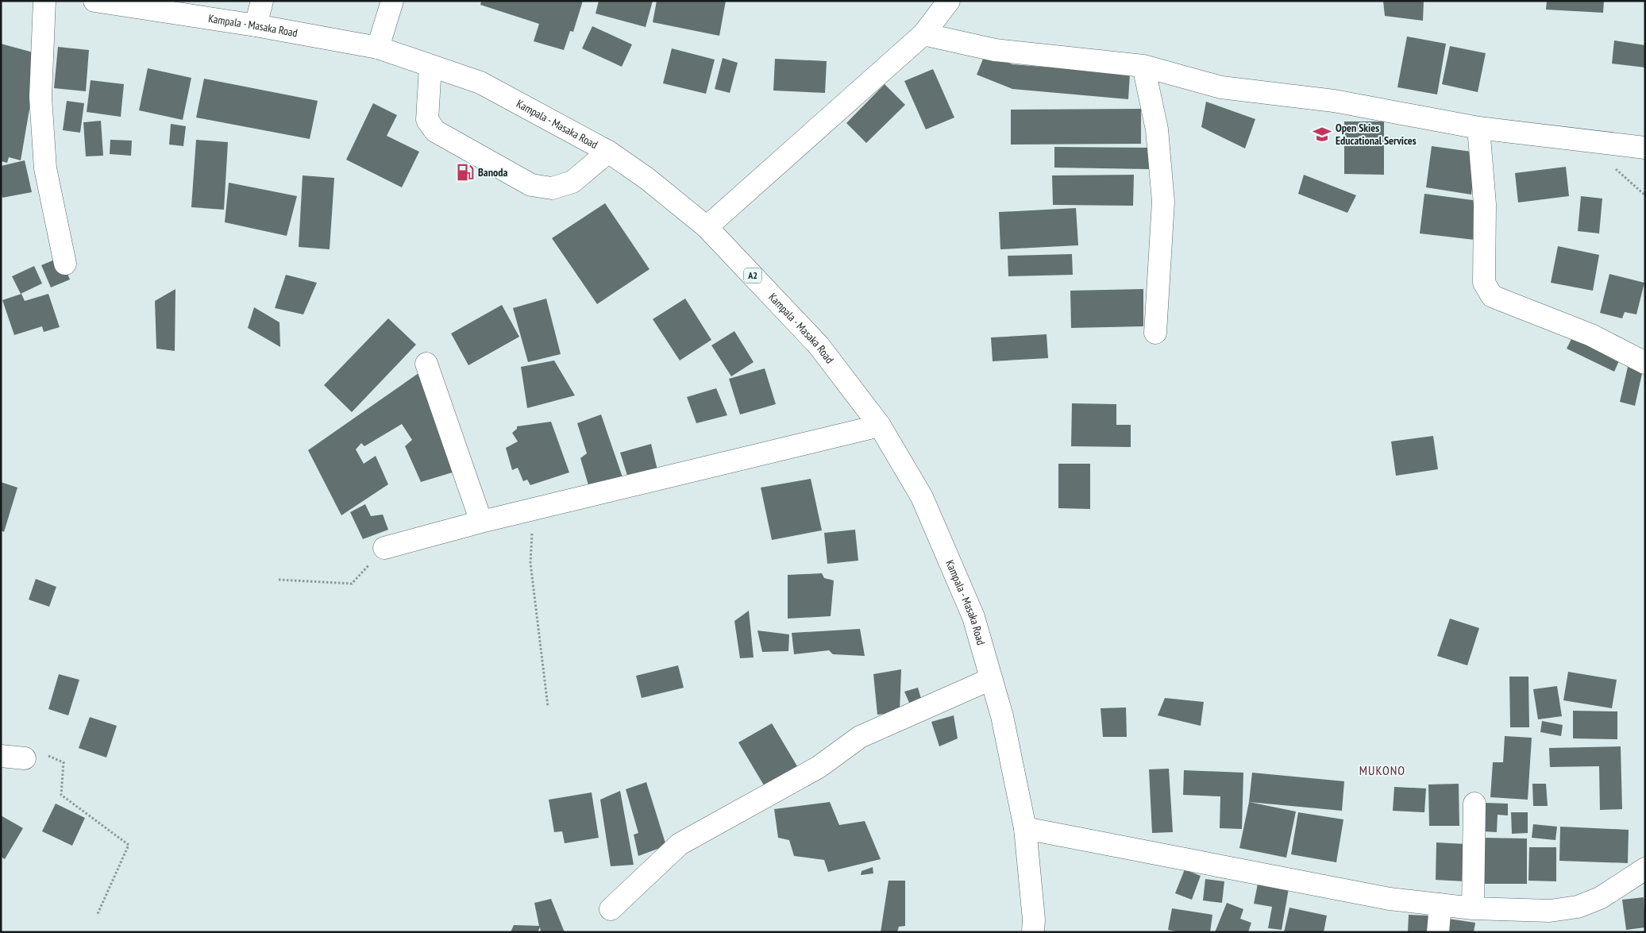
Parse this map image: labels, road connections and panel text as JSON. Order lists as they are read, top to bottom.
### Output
{
  "streets": {
    "street": ["Kampala - Masaka Road", "A2"]
  },
  "districts": ["MUKONO"],
  "places": {
    "school or university": ["Open Skies Educational Services"],
    "fuel station": ["Banoda"]
  }
}
